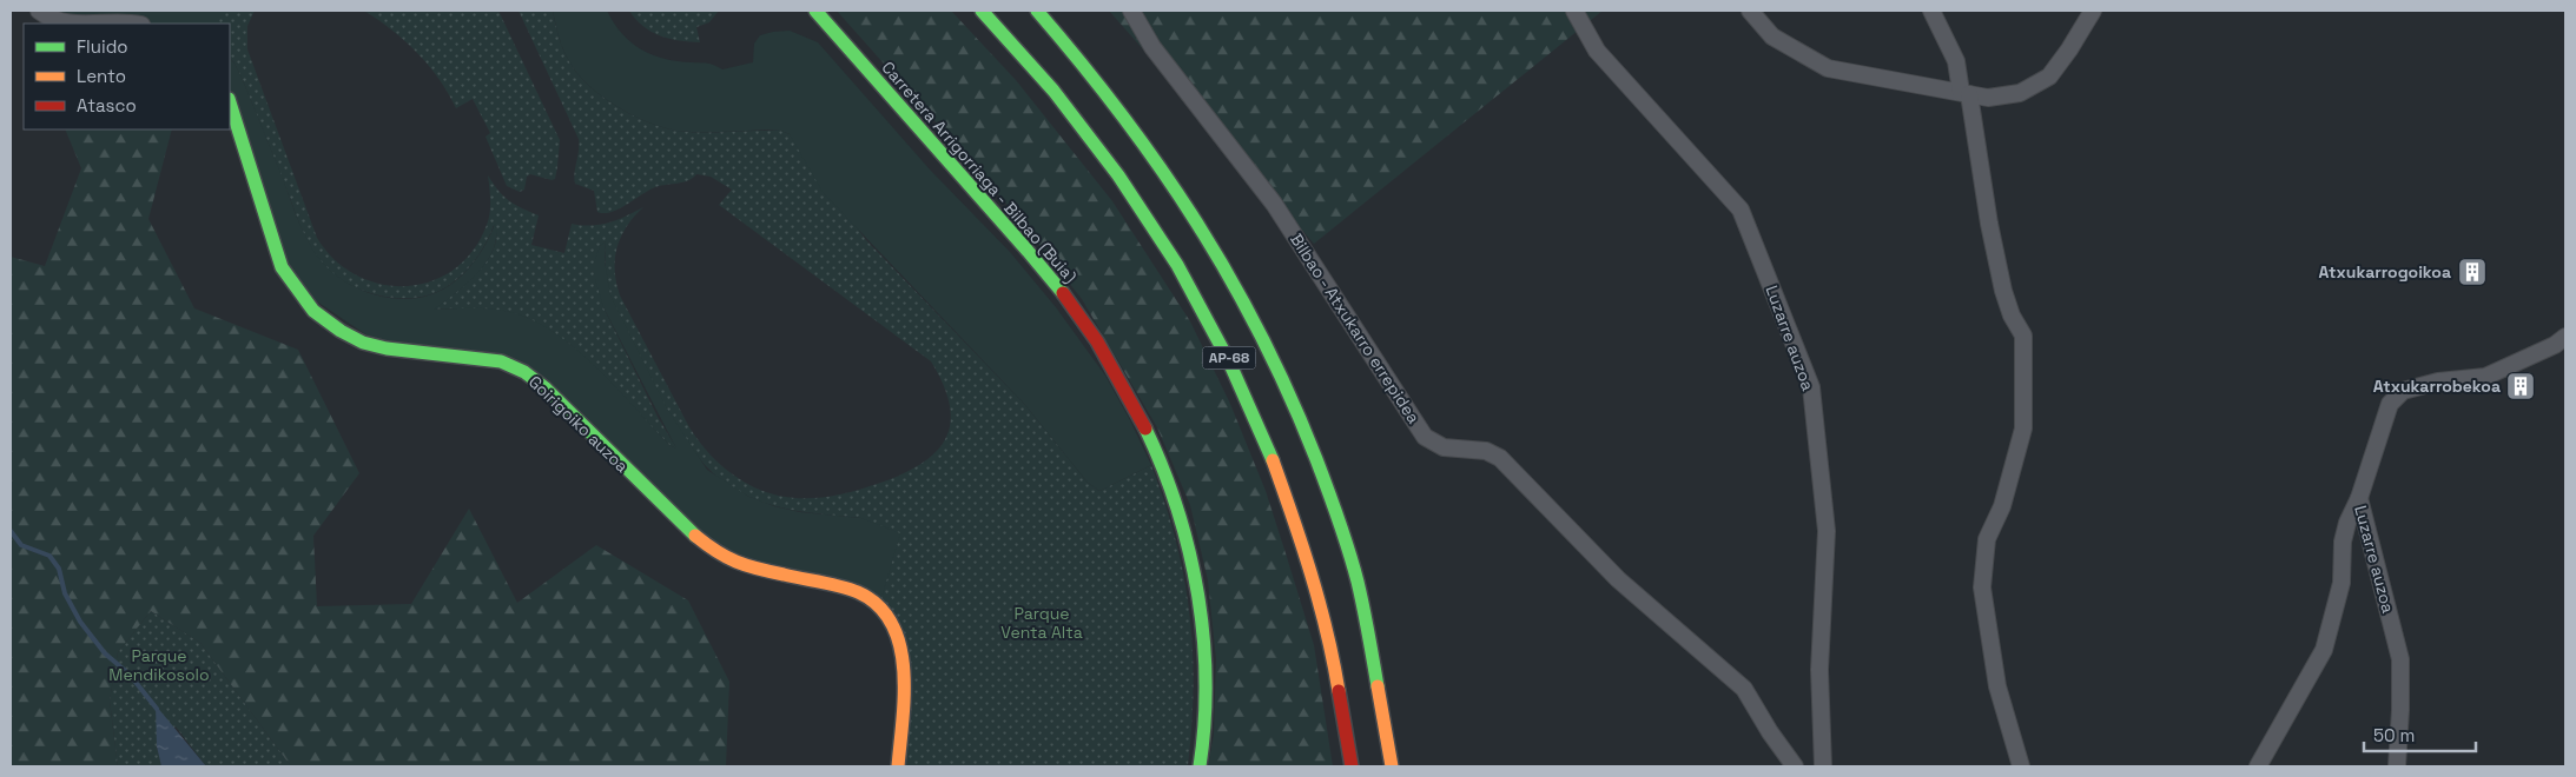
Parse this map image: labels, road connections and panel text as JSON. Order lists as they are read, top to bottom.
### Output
{
  "streets": {
    "main road": ["Carretera Arrigorriaga - Bilbao (Buia)", "AP-68", "Goirigoiko auzoa"],
    "street": ["Bilbao - Atxukarro errepidea", "Luzarre auzoa"]
  },
  "parks": ["Parque Venta Alta", "Parque Mendikosolo"],
  "places": {
    "building": ["Atxukarrogoikoa", "Atxukarrobekoa"]
  },
  "legend": ["Fluido", "Lento", "Atasco"],
  "scale_bar": "50 m"
}
